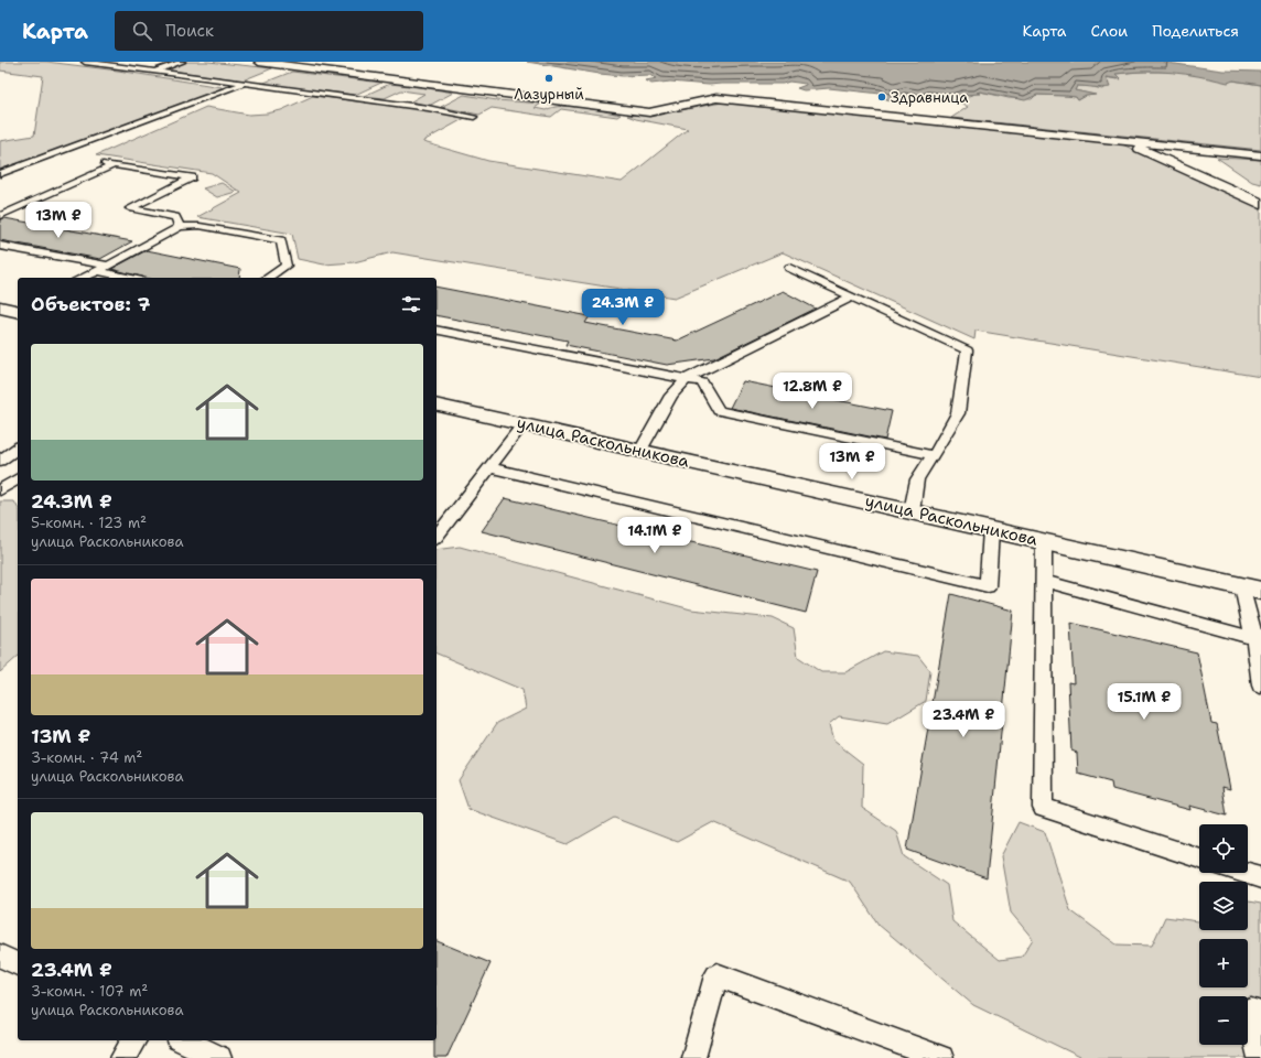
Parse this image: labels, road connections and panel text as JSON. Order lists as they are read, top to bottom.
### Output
{
  "streets": {
    "street": ["улица Раскольникова"]
  },
  "places": ["Лазурный", "Здравница"],
  "page": {
    "header": "Карта",
    "search": "Поиск",
    "nav": ["Карта", "Слои", "Поделиться"],
    "price": [
      "13M ₽",
      "24.3M ₽",
      "12.8M ₽",
      "13M ₽",
      "14.1M ₽",
      "15.1M ₽",
      "23.4M ₽"
    ],
    "heading": "Объектов: 7",
    "list": [
      {
        "name": "24.3M ₽",
        "note": "5-комн. · 123 m² · улица Раскольникова"
      },
      {
        "name": "13M ₽",
        "note": "3-комн. · 74 m² · улица Раскольникова"
      },
      {
        "name": "23.4M ₽",
        "note": "3-комн. · 107 m² · улица Раскольникова"
      }
    ],
    "map_buttons": ["+", "−"]
  }
}
